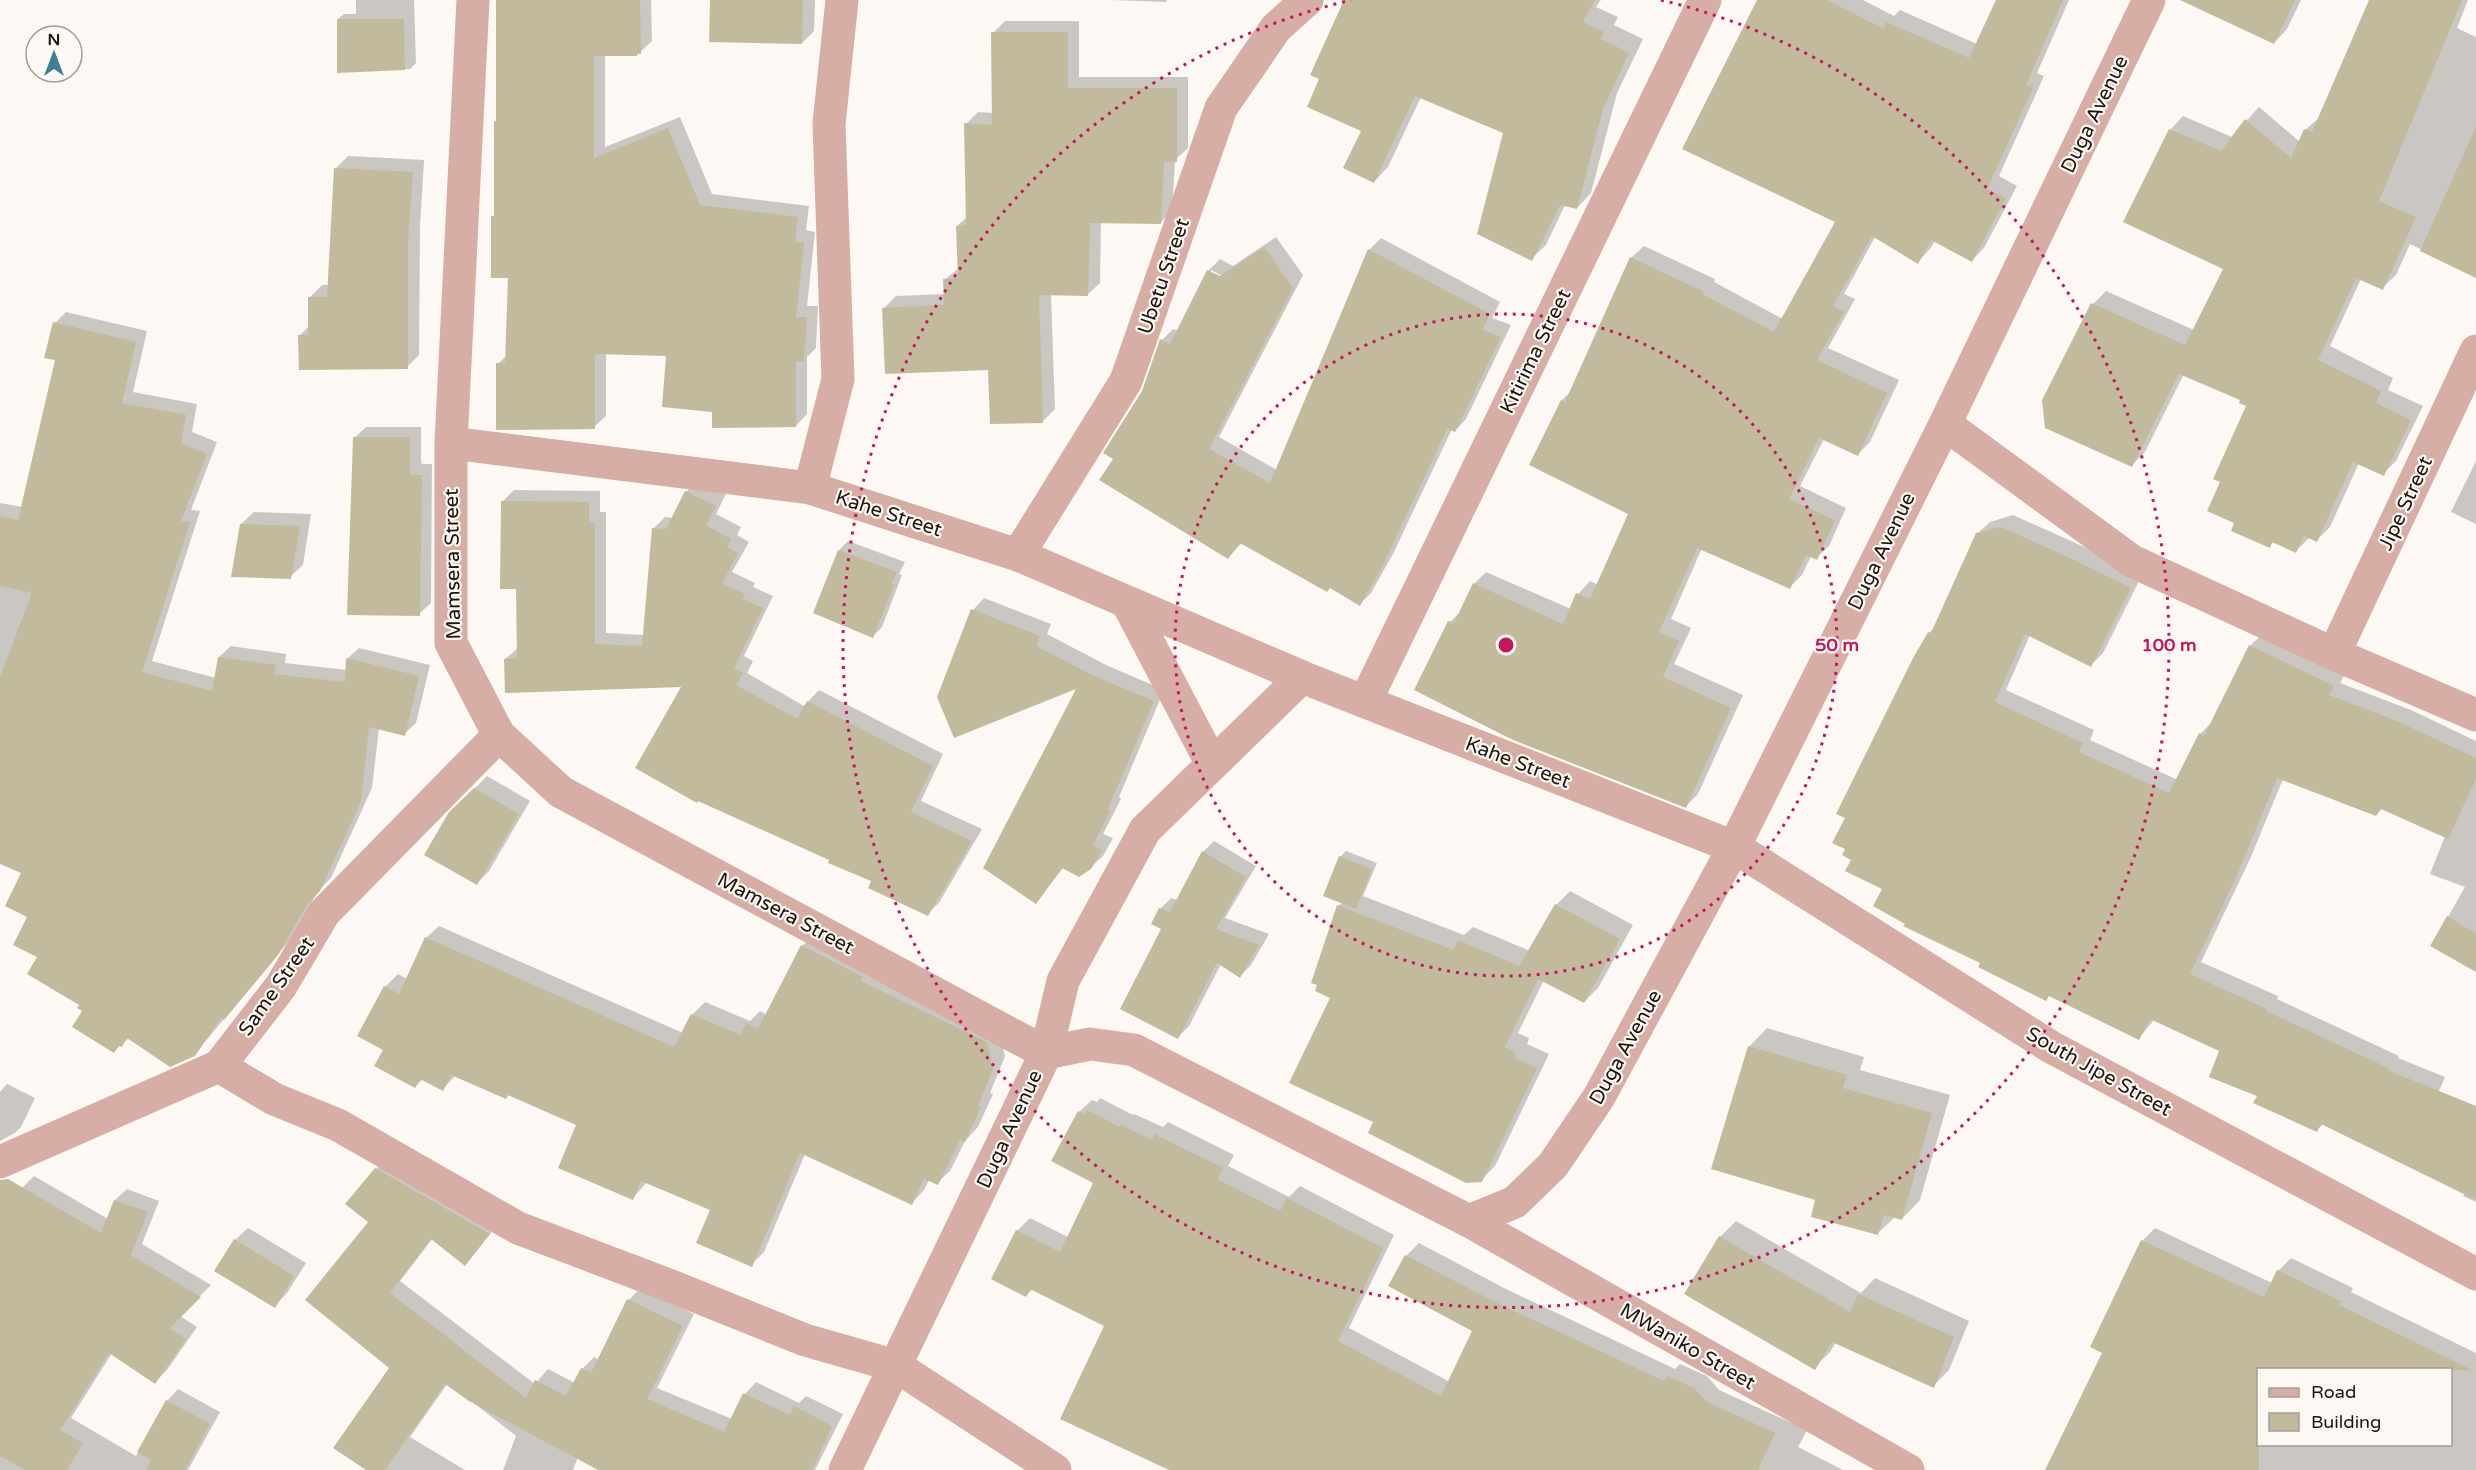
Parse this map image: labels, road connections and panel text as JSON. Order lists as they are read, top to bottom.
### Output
{
  "streets": {
    "street": [
      "Duga Avenue",
      "Ubetu Street",
      "Kitirima Street",
      "Jipe Street",
      "Kahe Street",
      "Mamsera Street",
      "Same Street",
      "South Jipe Street",
      "MWaniko Street"
    ]
  },
  "crossings": [
    ["Duga Avenue", "Kahe Street"],
    ["Duga Avenue", "Mamsera Street"],
    ["Duga Avenue", "South Jipe Street"],
    ["Duga Avenue", "MWaniko Street"],
    ["Ubetu Street", "Kahe Street"],
    ["Kitirima Street", "Kahe Street"],
    ["Kahe Street", "Mamsera Street"],
    ["Kahe Street", "South Jipe Street"],
    ["Mamsera Street", "Same Street"]
  ],
  "legend": ["Road", "Building"],
  "north": "top",
  "rings": ["50 m", "100 m"]
}
